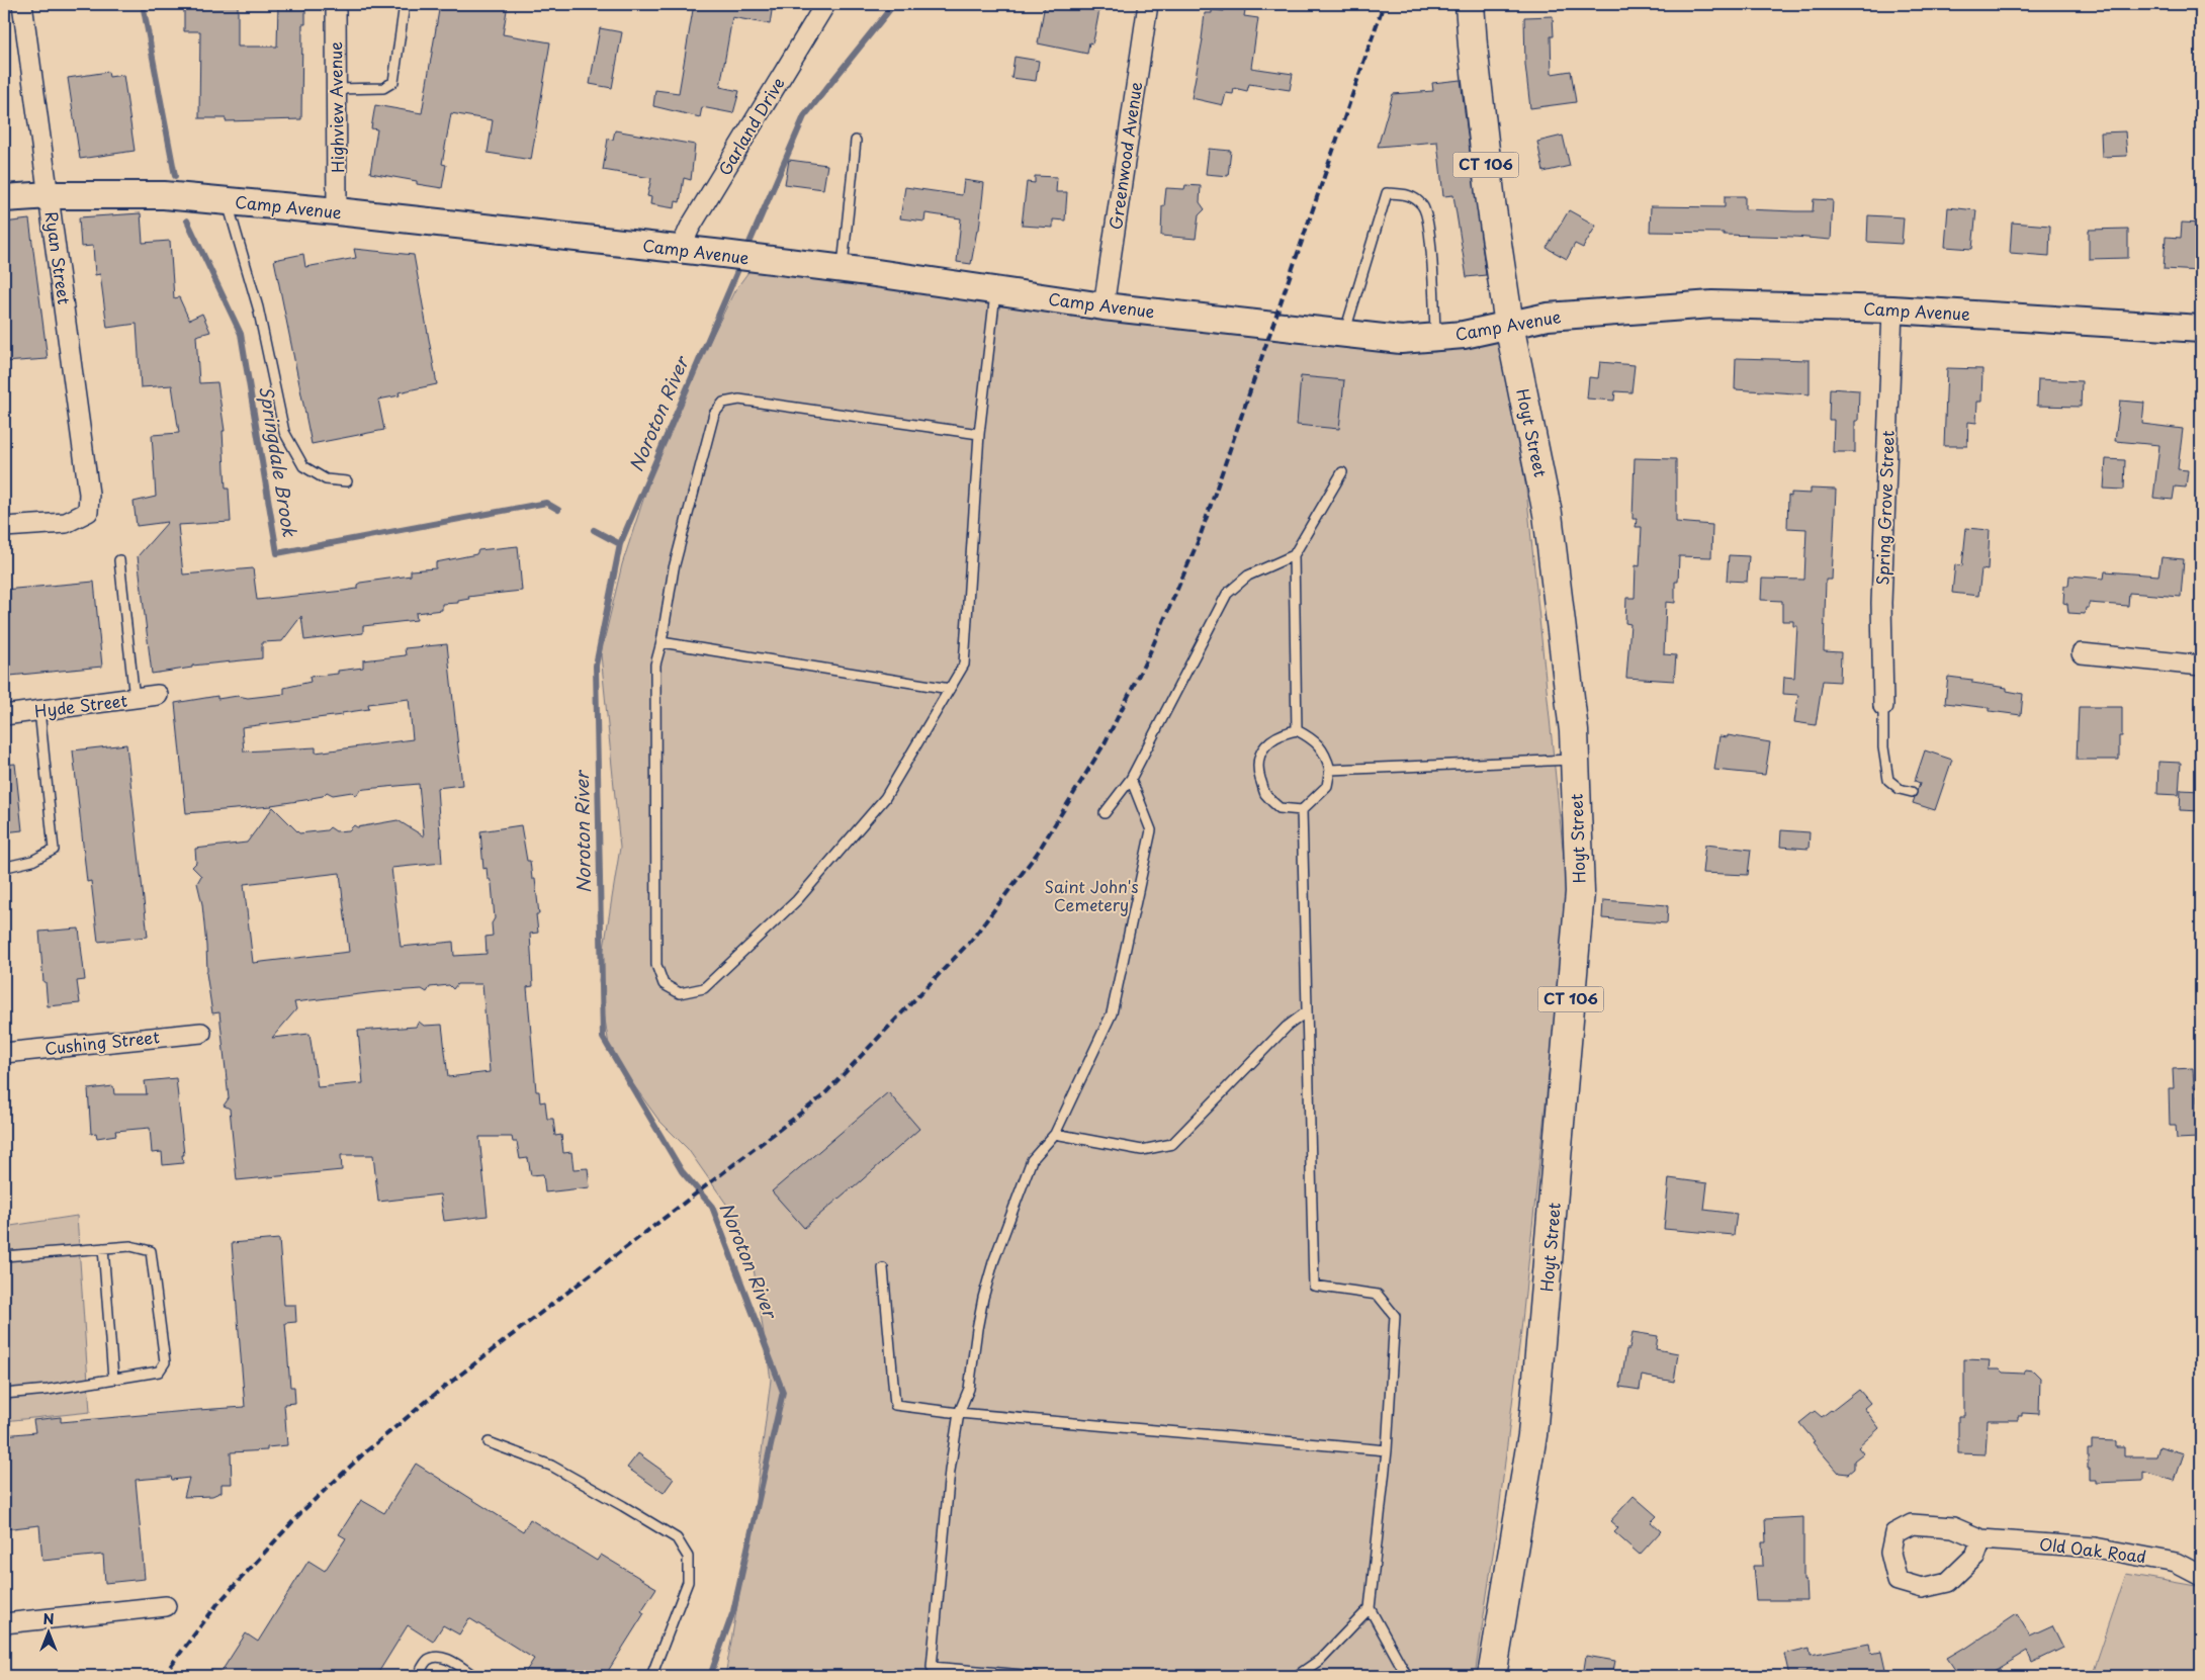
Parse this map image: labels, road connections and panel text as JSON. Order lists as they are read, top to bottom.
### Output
{
  "streets": {
    "main road": ["CT 106", "Hoyt Street"],
    "street": [
      "Highview Avenue",
      "Garland Drive",
      "Greenwood Avenue",
      "Camp Avenue",
      "Ryan Street",
      "Spring Grove Street",
      "Hyde Street",
      "Cushing Street",
      "Old Oak Road"
    ]
  },
  "crossings": [
    ["Highview Avenue", "Camp Avenue"],
    ["Garland Drive", "Camp Avenue"],
    ["Greenwood Avenue", "Camp Avenue"],
    ["Camp Avenue", "Ryan Street"],
    ["Camp Avenue", "Hoyt Street"],
    ["Camp Avenue", "Spring Grove Street"]
  ],
  "water": ["Noroton River", "Springdale Brook"],
  "parks": ["Saint John's Cemetery"],
  "north": "top"
}
